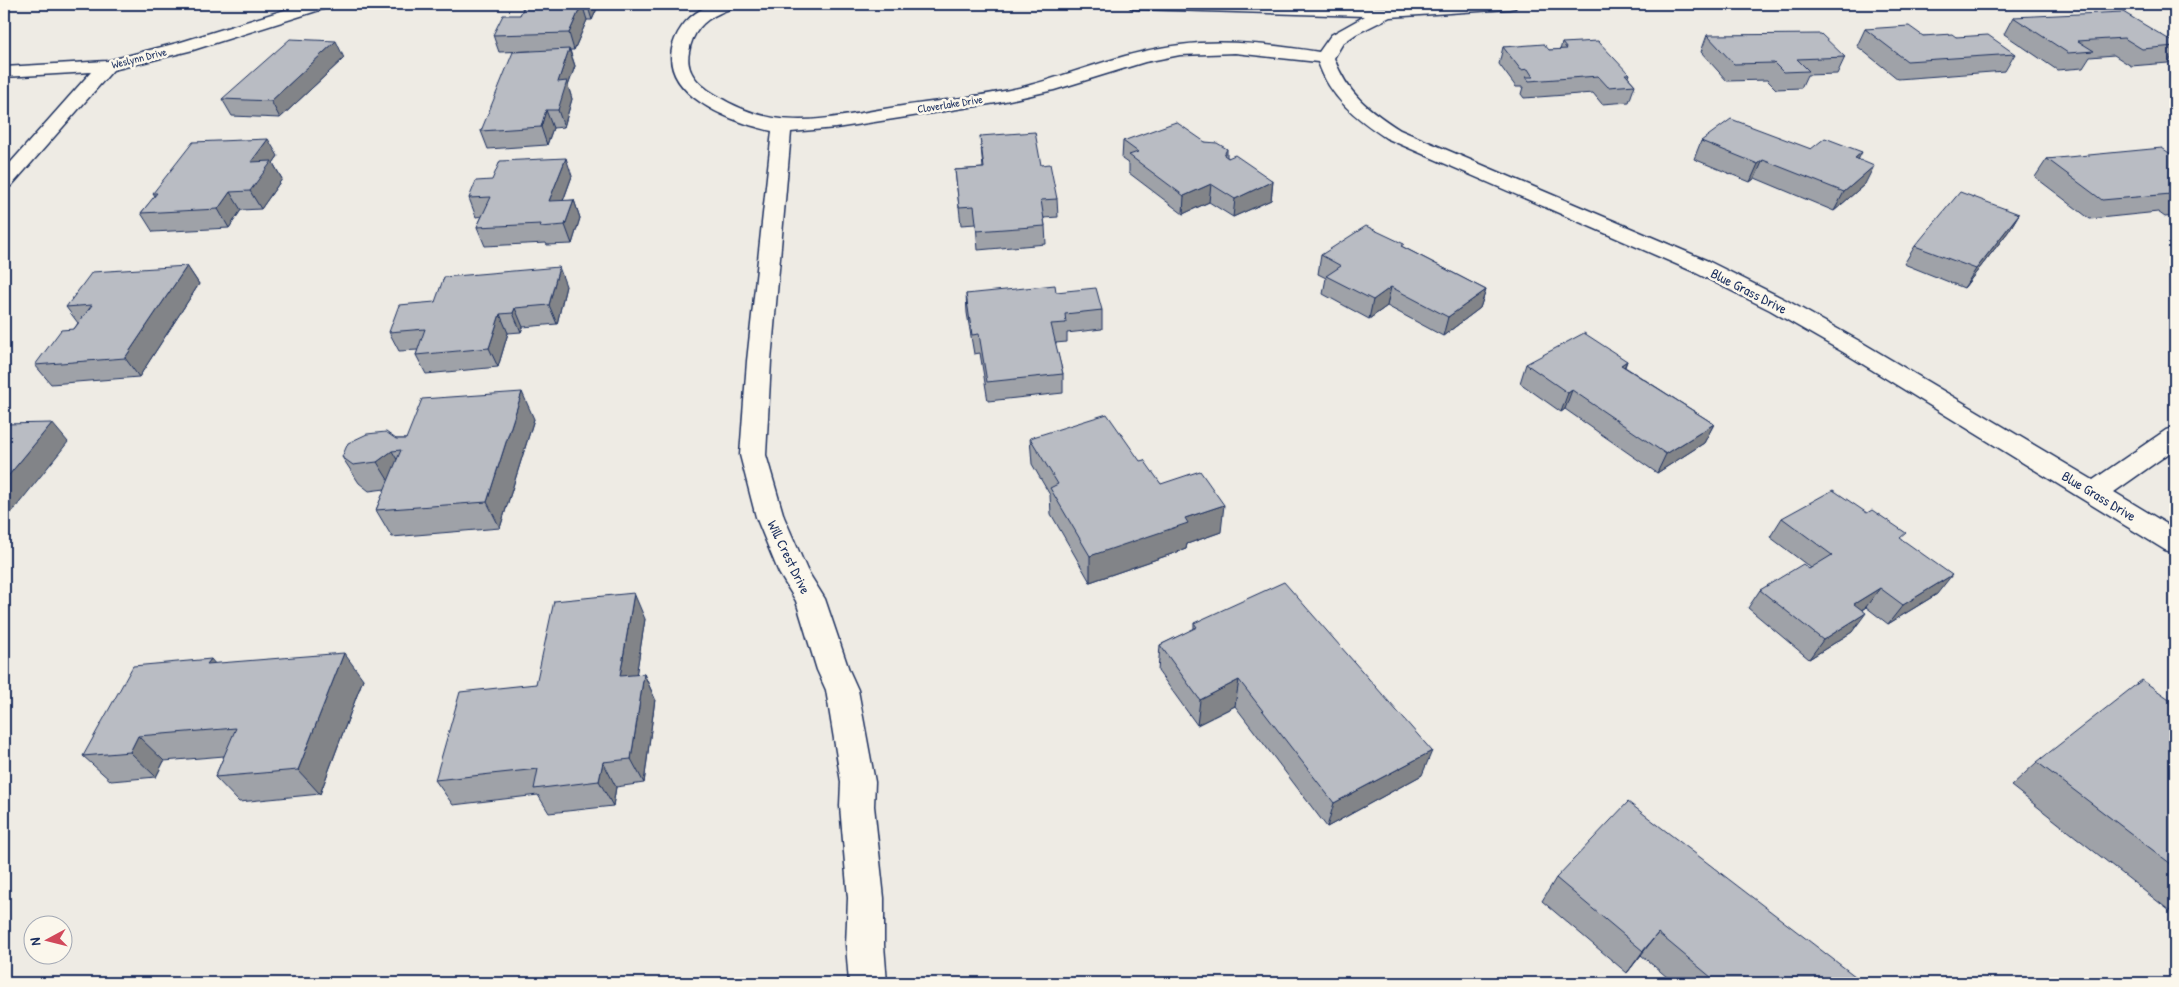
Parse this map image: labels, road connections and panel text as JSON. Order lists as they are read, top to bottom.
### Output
{
  "streets": {
    "street": [
      "Weslynn Drive",
      "Cloverlake Drive",
      "Blue Grass Drive",
      "Will Crest Drive"
    ]
  },
  "crossings": [
    ["Cloverlake Drive", "Blue Grass Drive"],
    ["Cloverlake Drive", "Will Crest Drive"]
  ],
  "north": "left"
}
